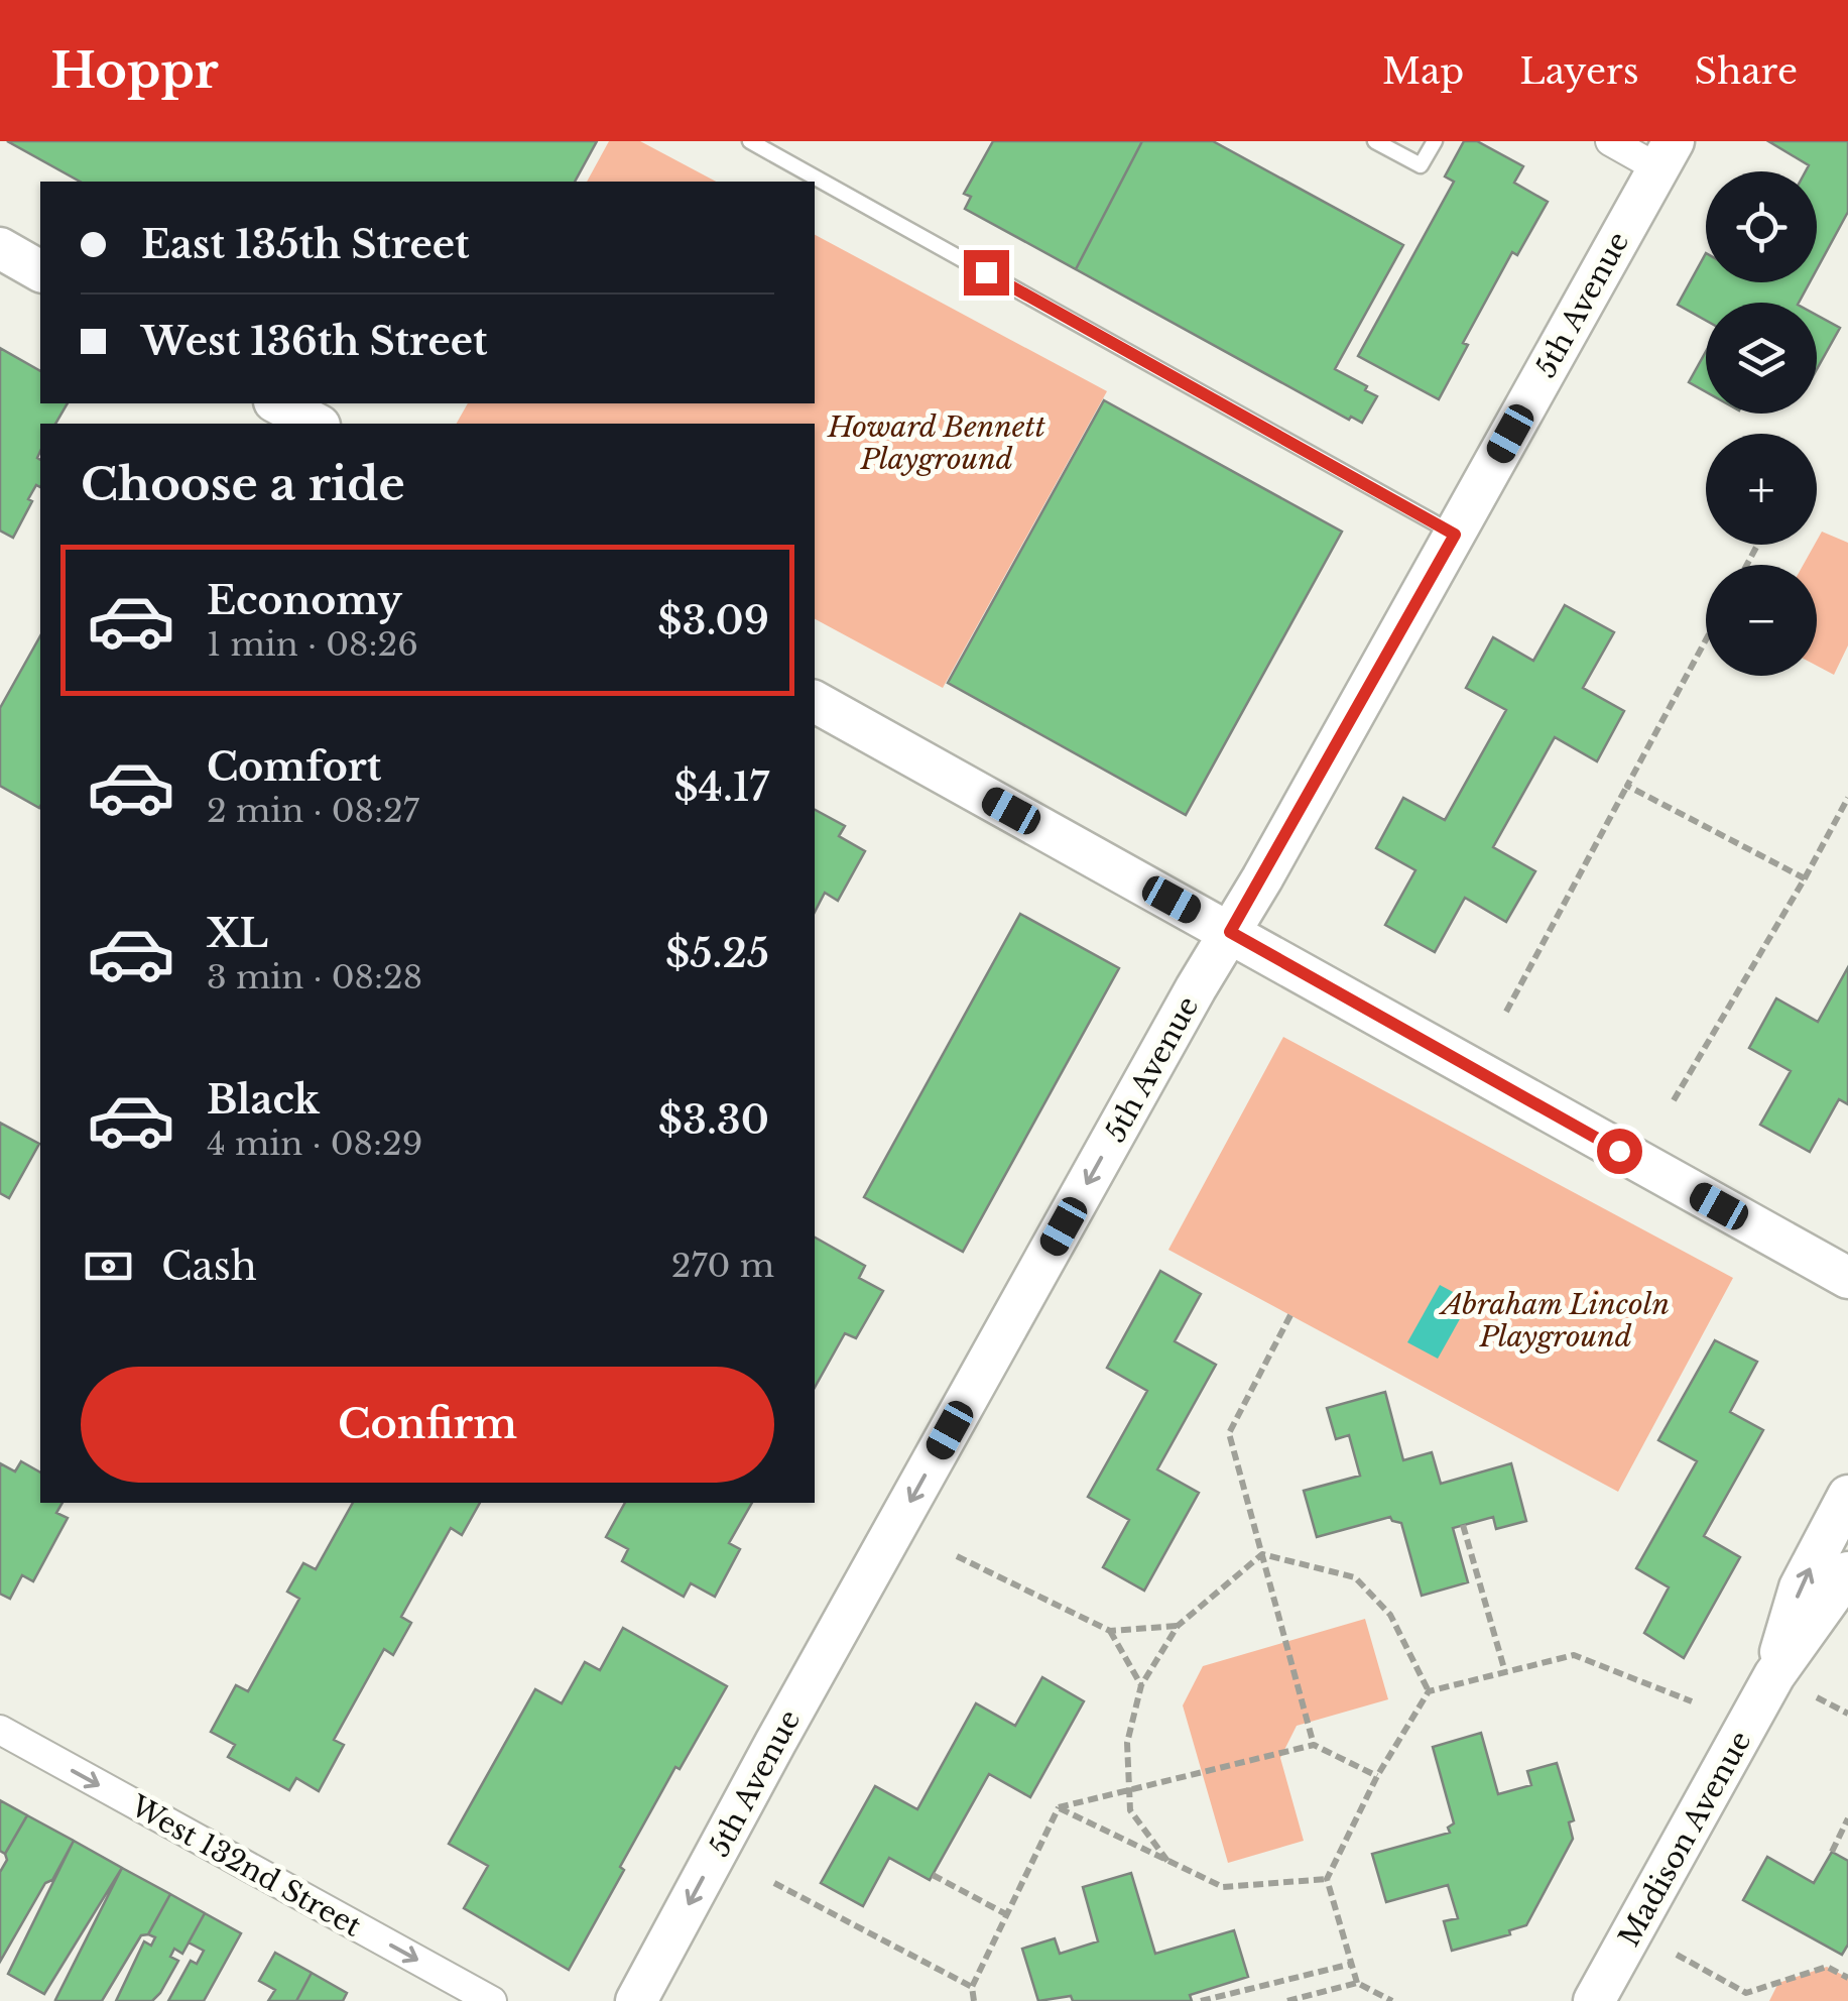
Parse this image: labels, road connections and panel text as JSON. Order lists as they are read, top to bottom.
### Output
{
  "streets": {
    "main road": ["5th Avenue", "Madison Avenue"],
    "street": ["West 132nd Street"]
  },
  "one_way": ["5th Avenue", "West 132nd Street"],
  "parks": ["Howard Bennett Playground", "Abraham Lincoln Playground"],
  "page": {
    "header": "Hoppr",
    "nav": ["Map", "Layers", "Share"],
    "map_buttons": ["+", "−"],
    "banner": ["East 135th Street", "West 136th Street"],
    "heading": "Choose a ride",
    "list": [
      {
        "name": "Economy",
        "note": "1 min · 08:26",
        "value": "$3.09"
      },
      {
        "name": "Comfort",
        "note": "2 min · 08:27",
        "value": "$4.17"
      },
      {
        "name": "XL",
        "note": "3 min · 08:28",
        "value": "$5.25"
      },
      {
        "name": "Black",
        "note": "4 min · 08:29",
        "value": "$3.30"
      }
    ],
    "pay": ["Cash", "270 m"],
    "buttons": "Confirm"
  }
}
